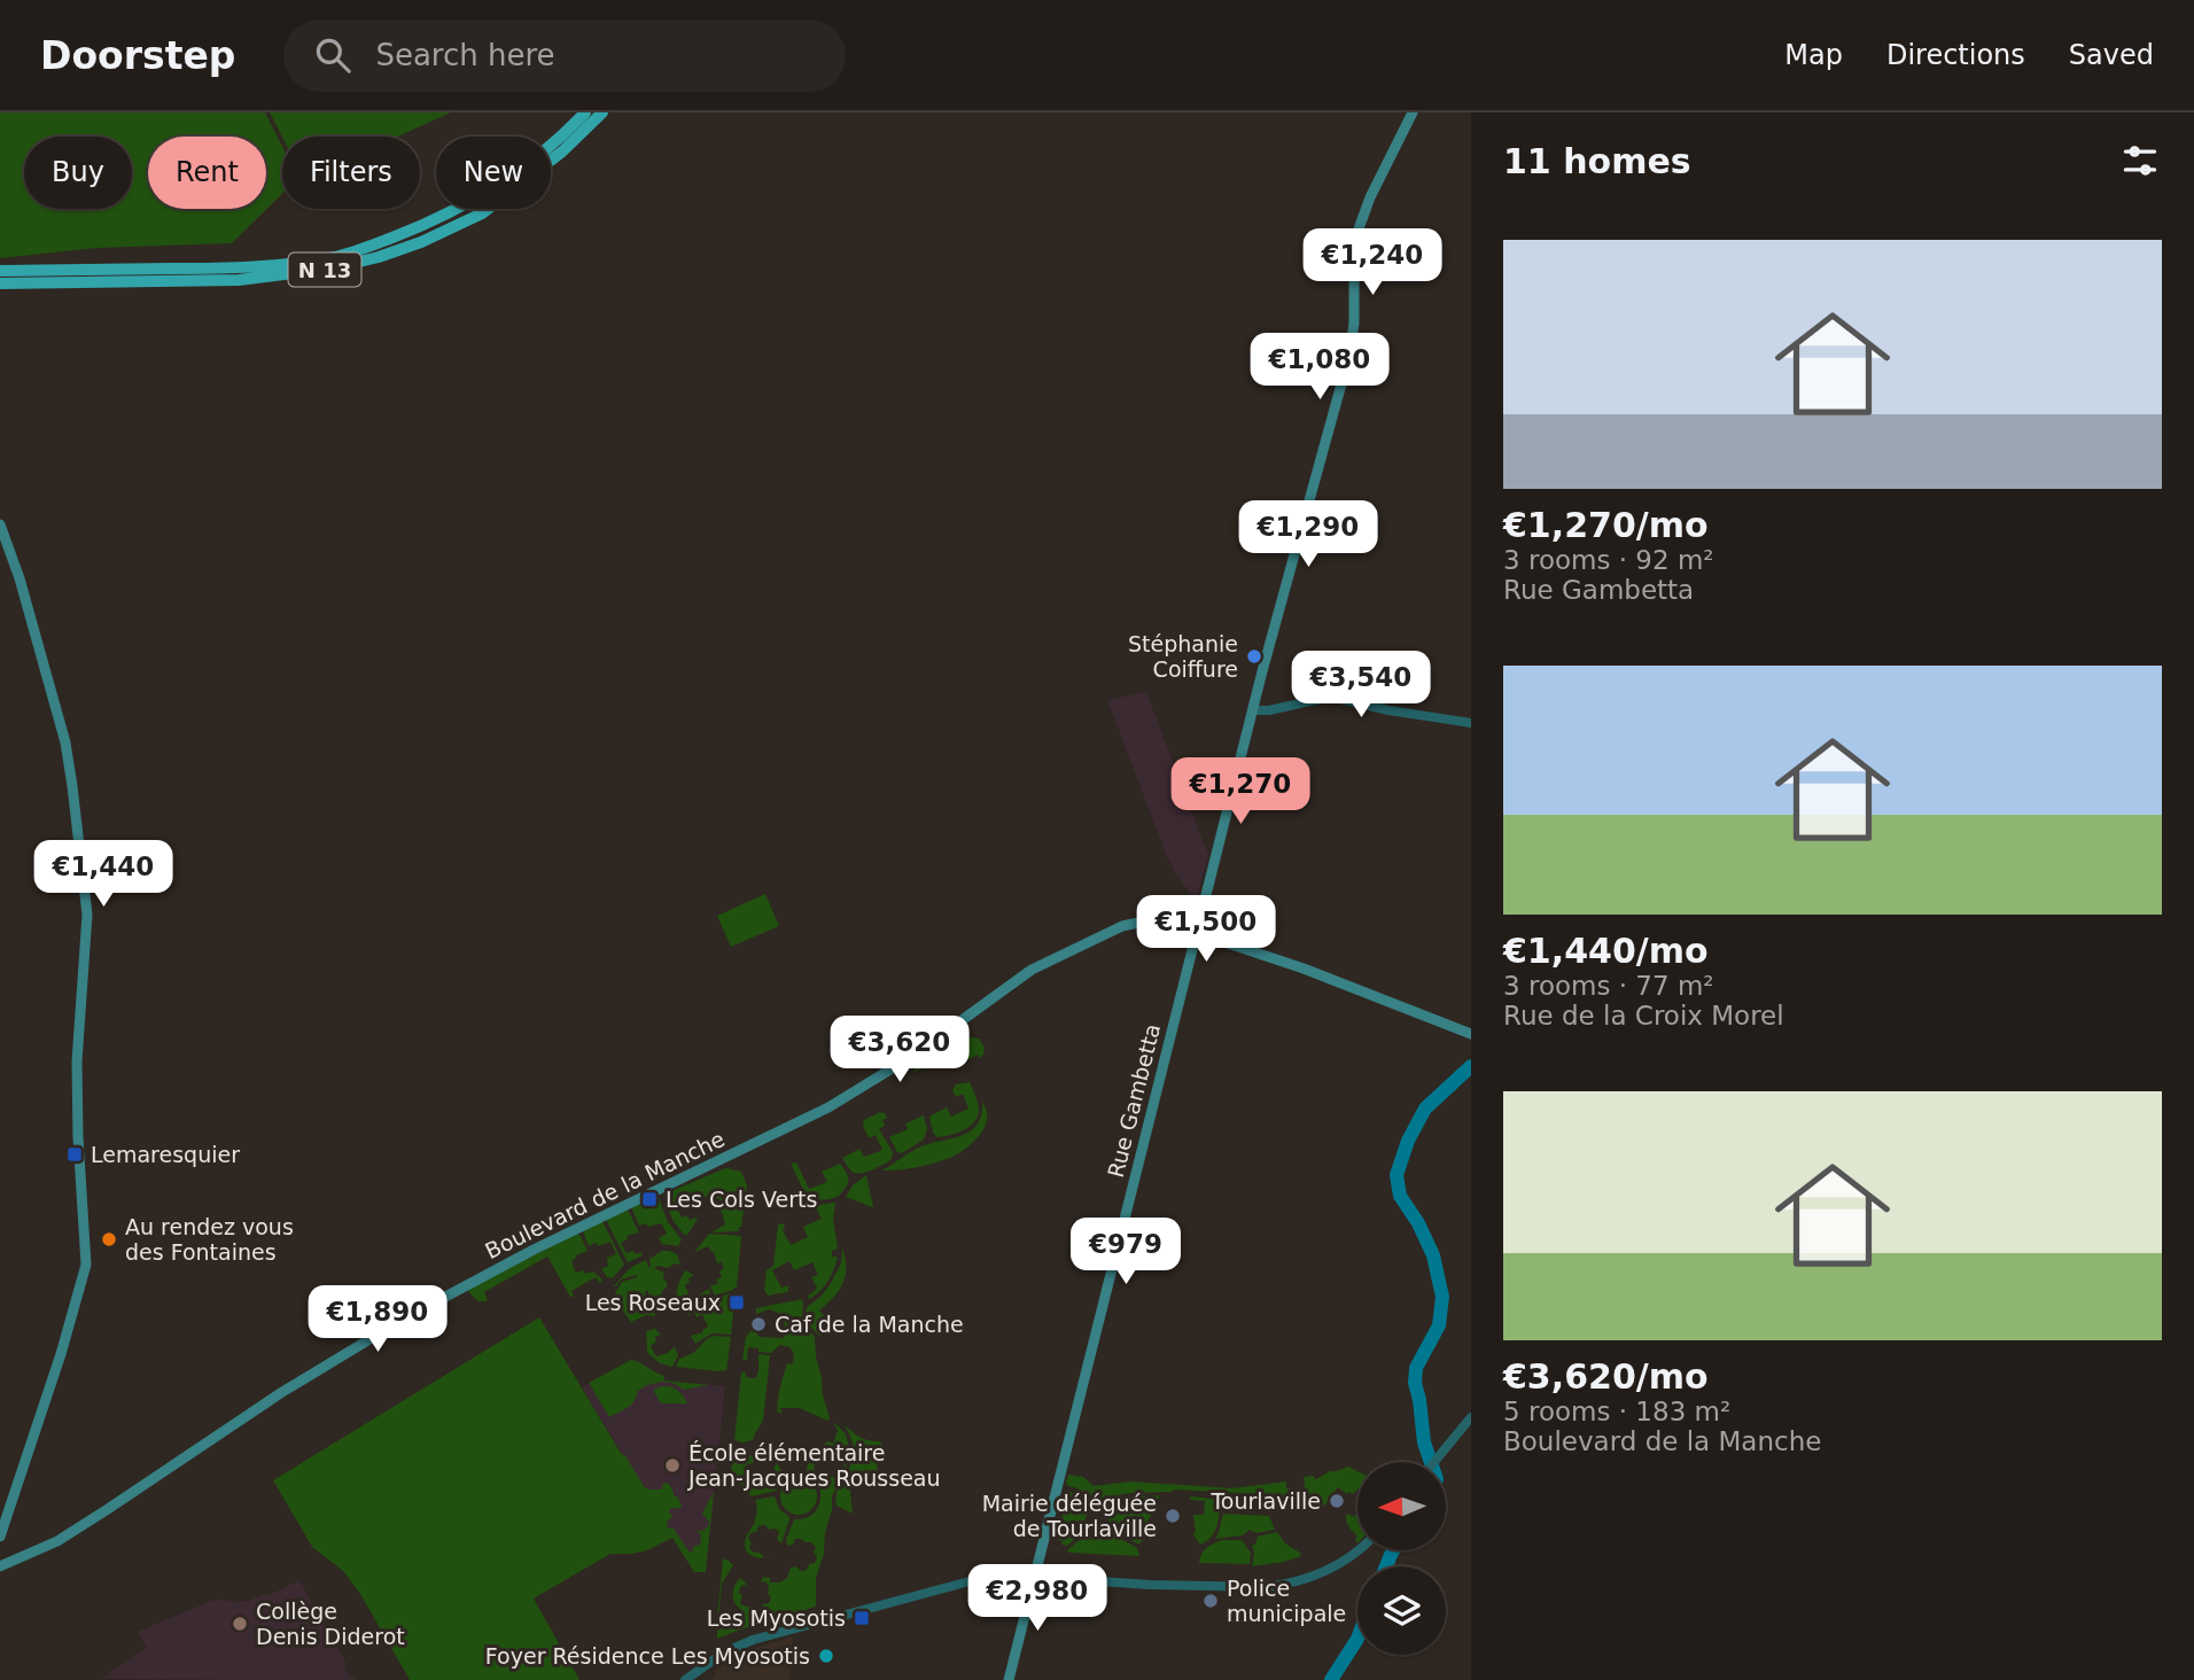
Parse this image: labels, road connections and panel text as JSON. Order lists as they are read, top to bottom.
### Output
{
  "streets": {
    "highway": ["N 13"],
    "main road": ["Rue Gambetta", "Boulevard de la Manche"]
  },
  "crossings": [
    ["Rue Gambetta", "Boulevard de la Manche"]
  ],
  "places": {
    "other": [
      "Stéphanie Coiffure",
      "Au rendez vous des Fontaines",
      "Caf de la Manche",
      "École élémentaire Jean-Jacques Rousseau",
      "Tourlaville",
      "Mairie déléguée de Tourlaville",
      "Police municipale",
      "Collège Denis Diderot",
      "Foyer Résidence Les Myosotis"
    ],
    "transit": [
      "Lemaresquier",
      "Les Cols Verts",
      "Les Roseaux",
      "Les Myosotis"
    ]
  },
  "north": "left",
  "page": {
    "header": "Doorstep",
    "search": "Search here",
    "nav": ["Map", "Directions", "Saved"],
    "heading": "11 homes",
    "chip": [
      "Buy",
      "Rent",
      "Filters",
      "New"
    ],
    "list": [
      {
        "name": "€1,270/mo",
        "note": "3 rooms · 92 m² · Rue Gambetta"
      },
      {
        "name": "€1,440/mo",
        "note": "3 rooms · 77 m² · Rue de la Croix Morel"
      },
      {
        "name": "€3,620/mo",
        "note": "5 rooms · 183 m² · Boulevard de la Manche"
      }
    ],
    "price": [
      "€1,240",
      "€1,080",
      "€1,290",
      "€3,540",
      "€1,270",
      "€1,440",
      "€1,500",
      "€3,620",
      "€979",
      "€1,890",
      "€2,980"
    ]
  }
}
